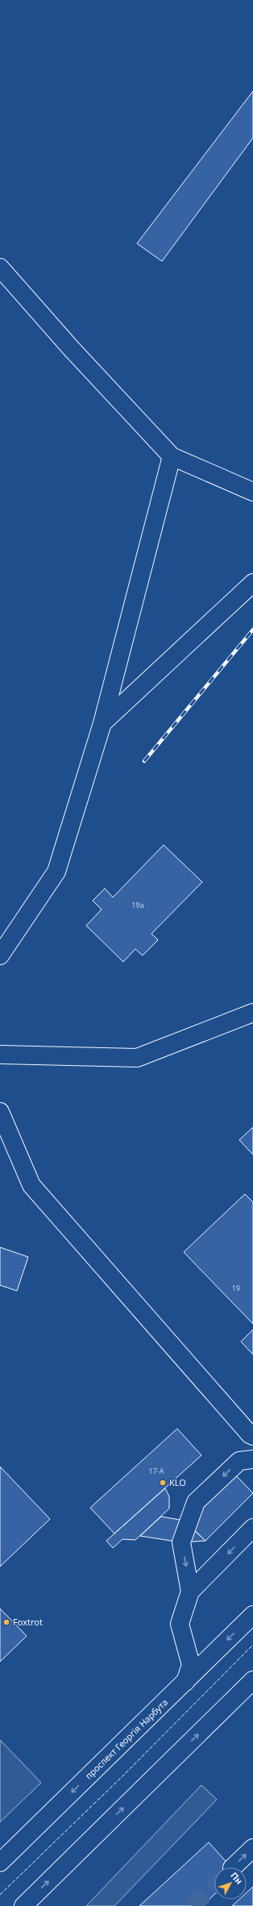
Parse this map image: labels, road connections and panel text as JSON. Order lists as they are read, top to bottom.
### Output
{
  "streets": {
    "main road": ["проспект Георгія Нарбута"]
  },
  "places": ["KLO", "Foxtrot"],
  "house_numbers": ["19а", "19", "17-А"],
  "north": "top right"
}
